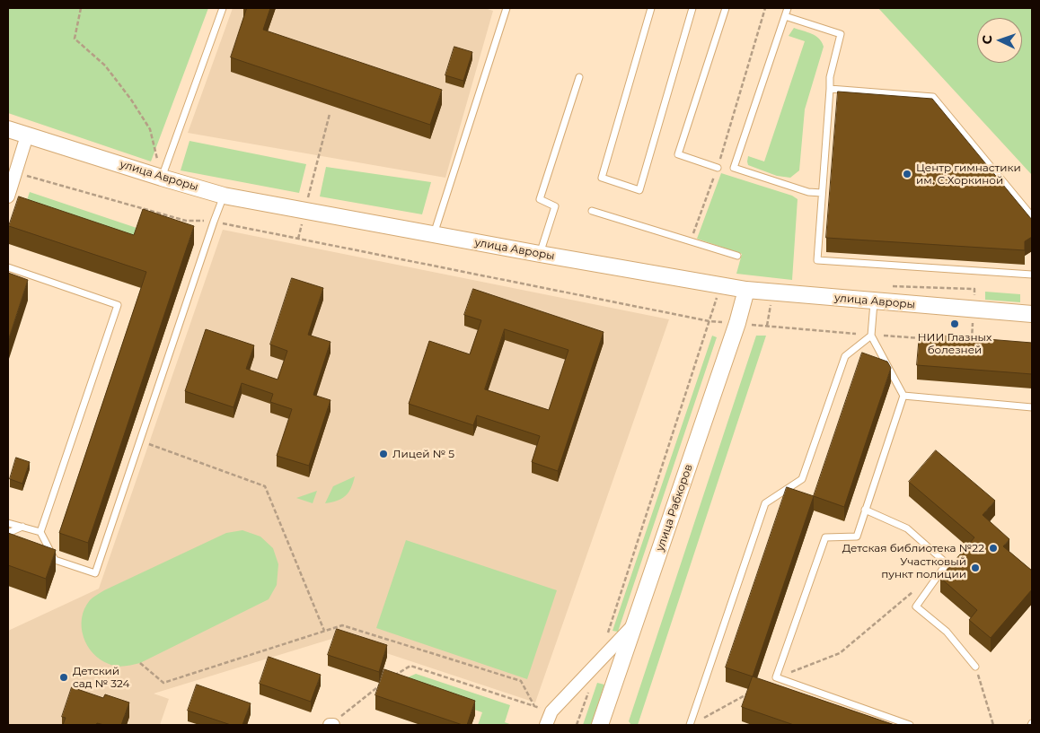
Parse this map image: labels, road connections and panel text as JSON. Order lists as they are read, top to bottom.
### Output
{
  "streets": {
    "street": ["улица Авроры", "улица Рабкоров"]
  },
  "crossings": [
    ["улица Авроры", "улица Рабкоров"]
  ],
  "places": [
    "Центр гимнастики им. С.Хоркиной",
    "НИИ Глазных болезней",
    "Лицей № 5",
    "Детская библиотека №22",
    "Участковый пункт полиции",
    "Детский сад № 324"
  ],
  "north": "left"
}
